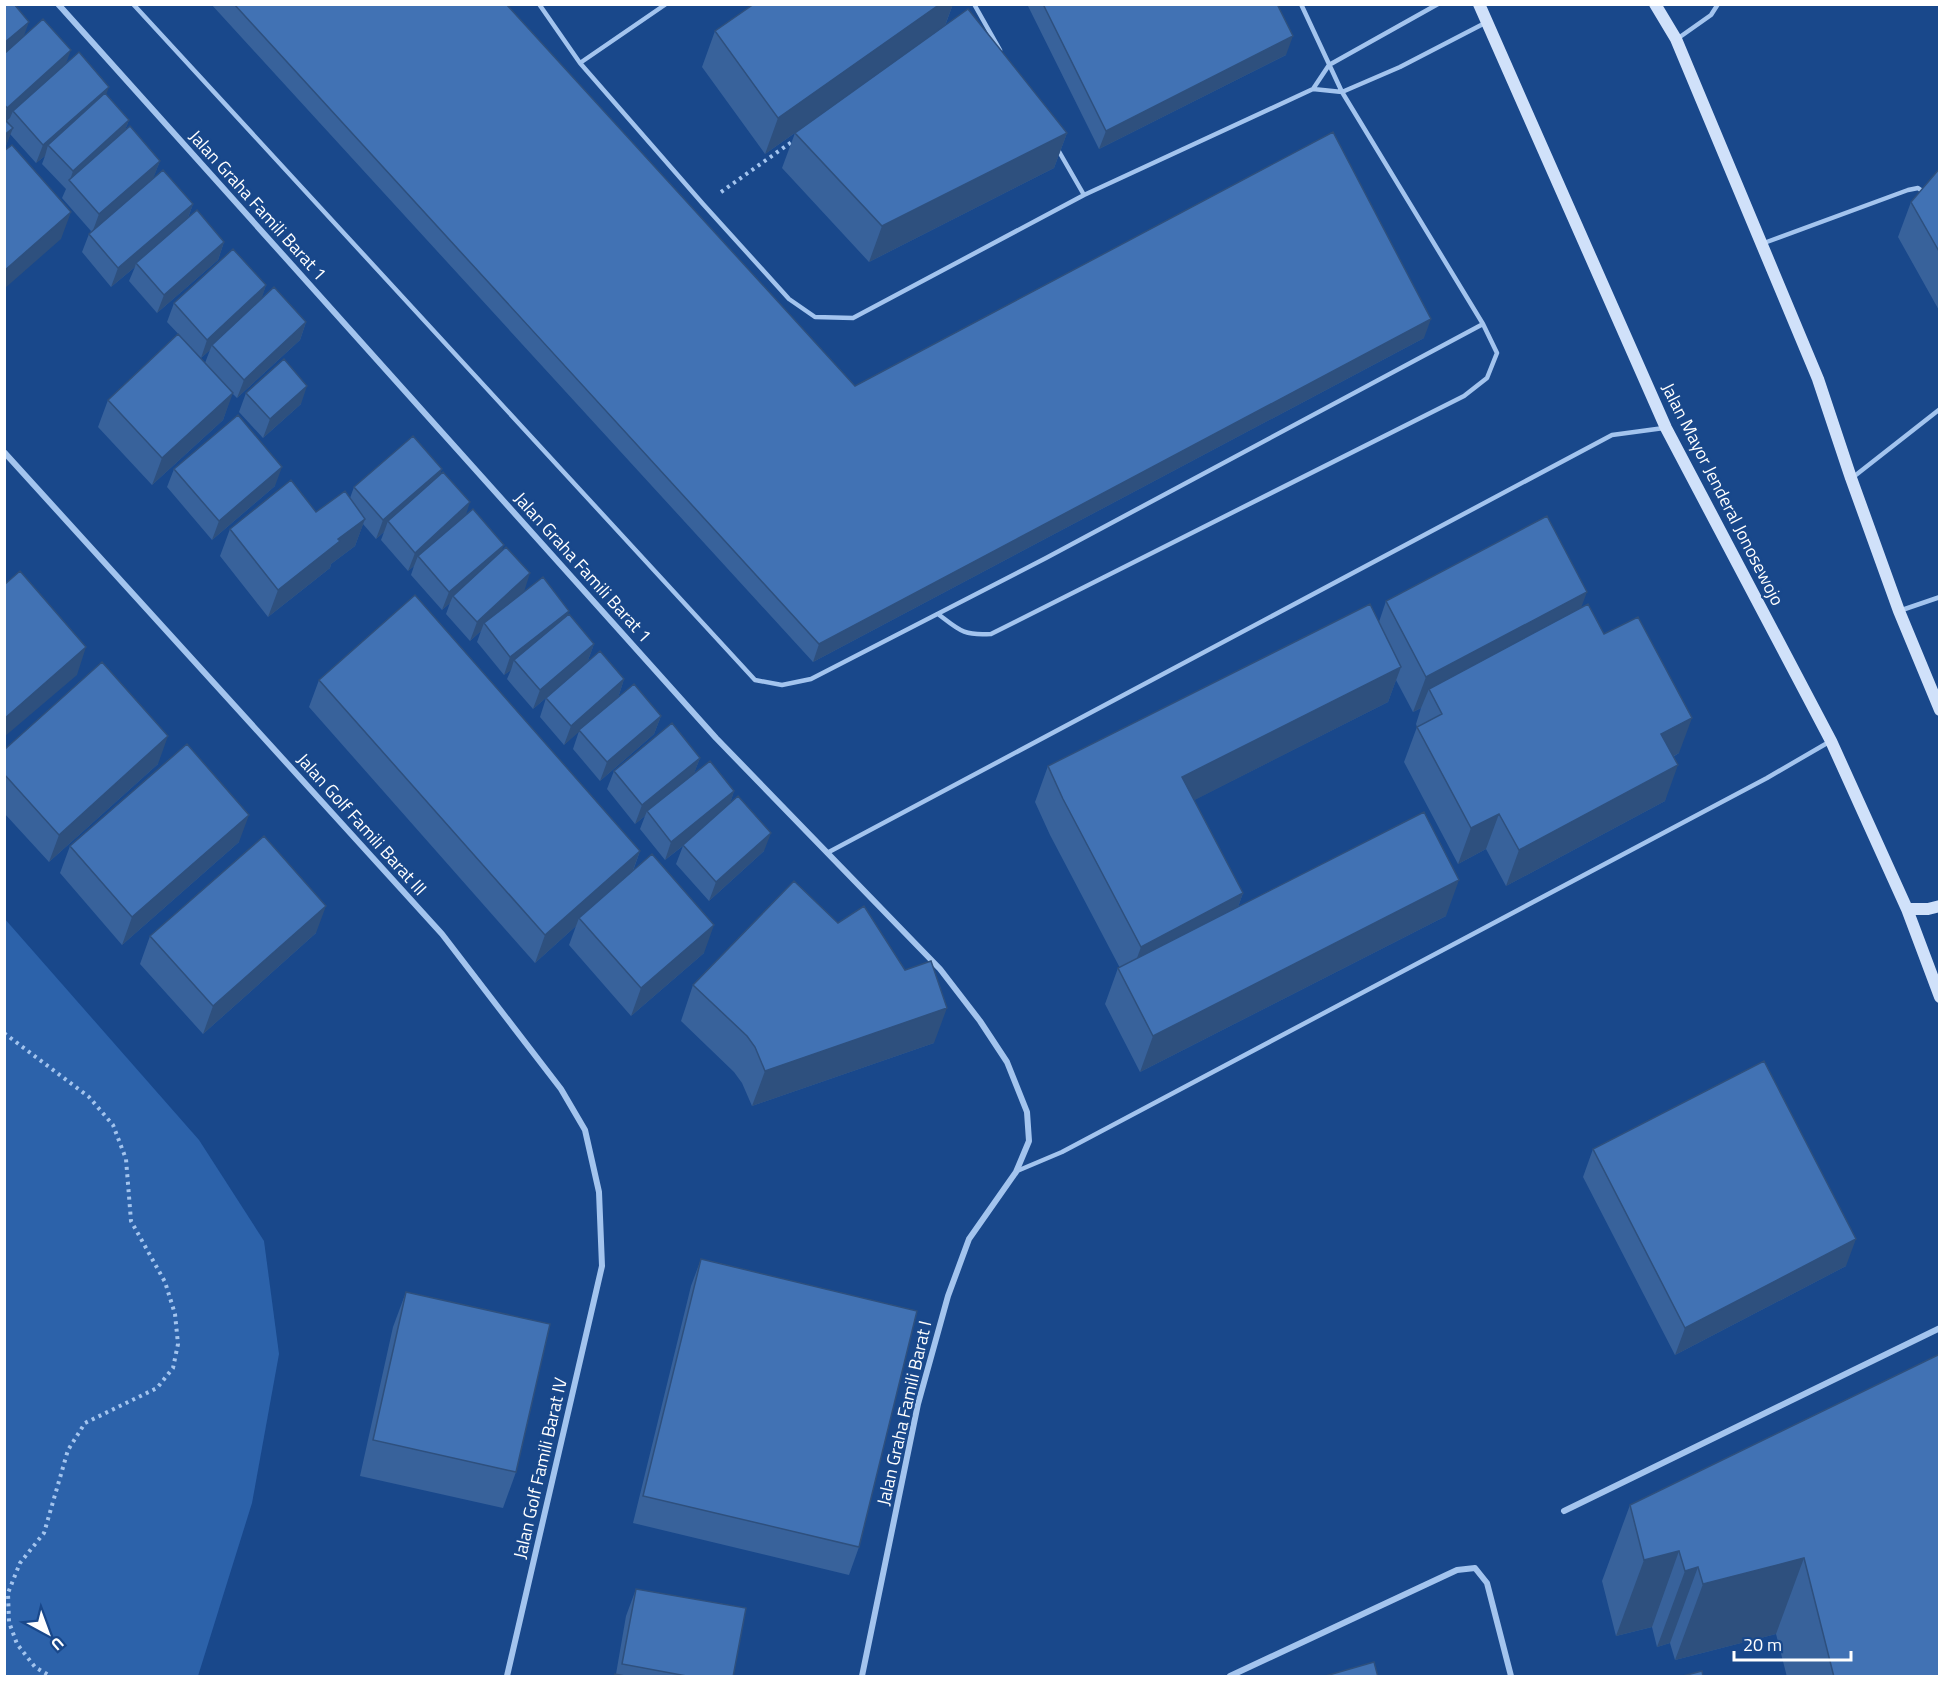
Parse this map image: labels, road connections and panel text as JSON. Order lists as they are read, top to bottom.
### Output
{
  "streets": {
    "main road": ["Jalan Mayor Jenderal Jonosewojo"],
    "street": [
      "Jalan Graha Famili Barat 1",
      "Jalan Golf Famili Barat III",
      "Jalan Graha Famili Barat I",
      "Jalan Golf Famili Barat IV"
    ]
  },
  "crossings": [
    ["Jalan Graha Famili Barat 1", "Jalan Graha Famili Barat I"],
    ["Jalan Golf Famili Barat III", "Jalan Golf Famili Barat IV"]
  ],
  "scale_bar": "20 m",
  "north": "bottom right"
}
